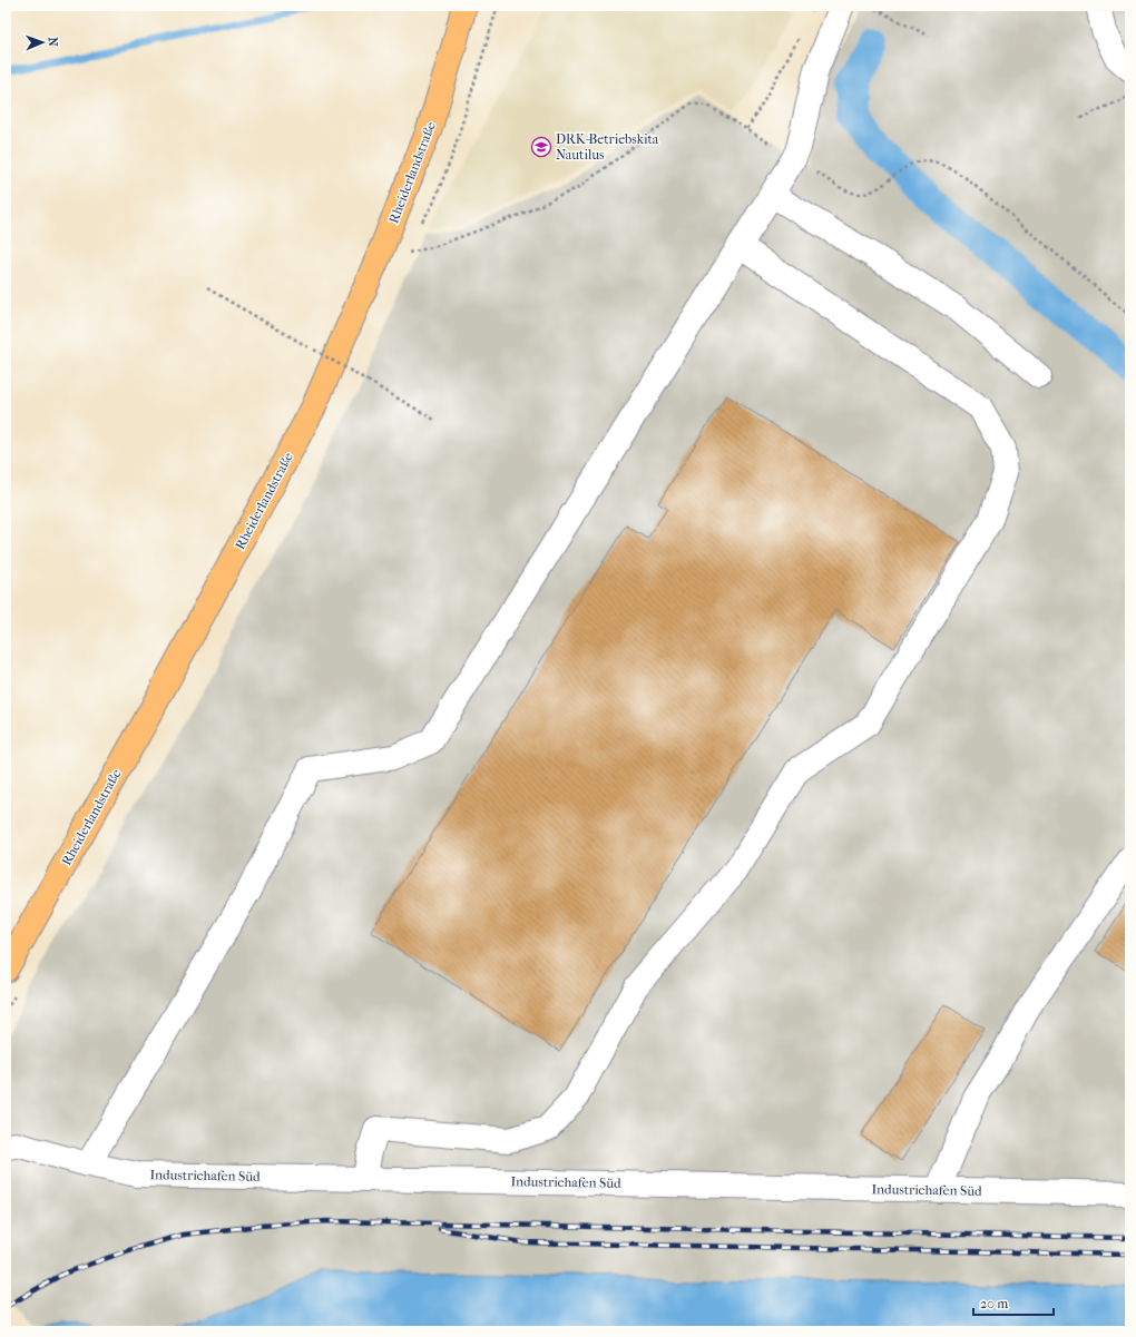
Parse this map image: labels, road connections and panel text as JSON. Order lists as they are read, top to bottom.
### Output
{
  "streets": {
    "main road": ["Rheiderlandstraße"],
    "street": ["Industriehafen Süd"]
  },
  "places": {
    "school or university": ["DRK-Betriebskita Nautilus"]
  },
  "scale_bar": "20 m",
  "north": "right"
}
